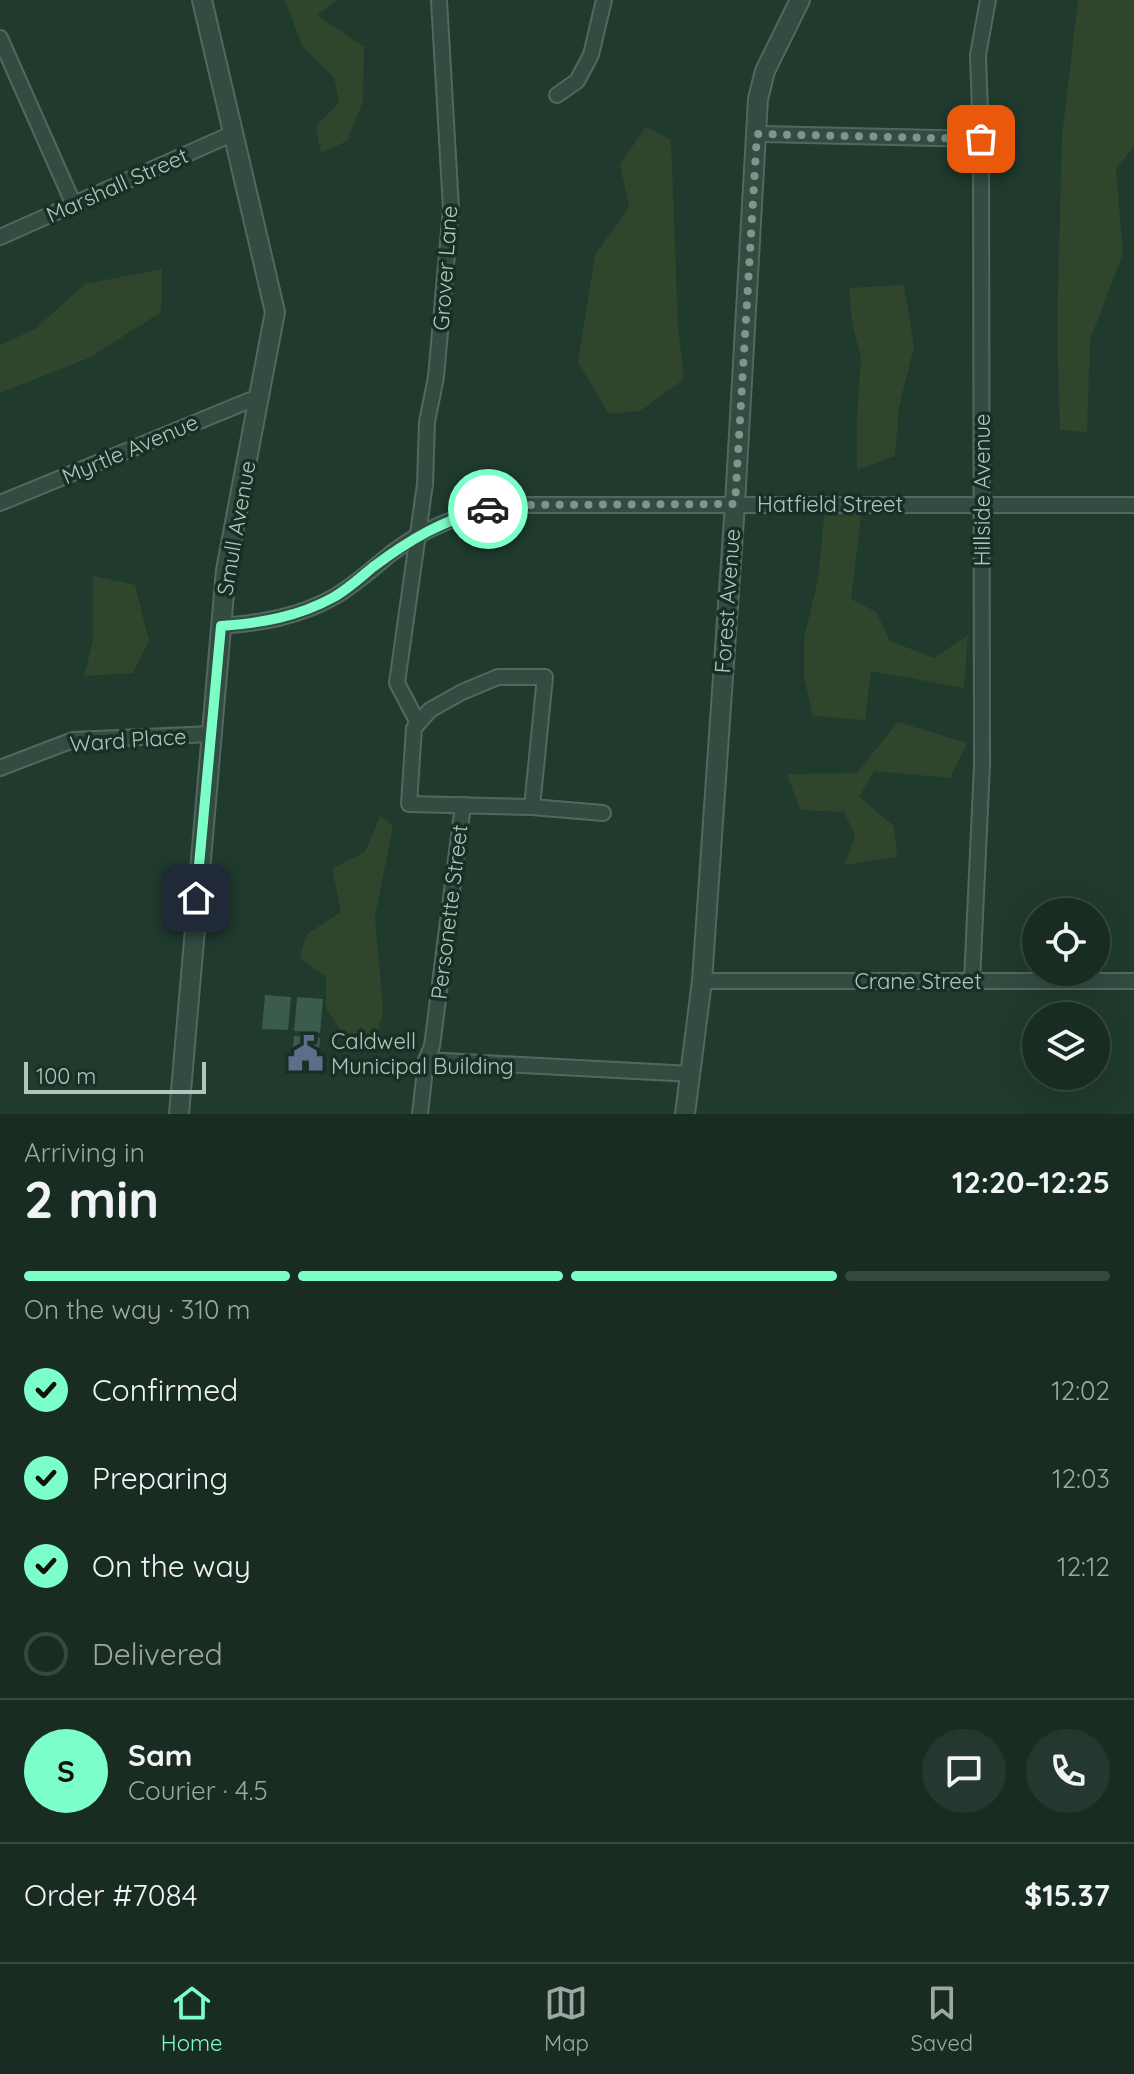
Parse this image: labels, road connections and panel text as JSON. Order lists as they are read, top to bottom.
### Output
{
  "streets": {
    "street": [
      "Marshall Street",
      "Grover Lane",
      "Myrtle Avenue",
      "Hillside Avenue",
      "Hatfield Street",
      "Smull Avenue",
      "Forest Avenue",
      "Ward Place",
      "Personette Street",
      "Crane Street"
    ]
  },
  "crossings": [
    ["Marshall Street", "Smull Avenue"],
    ["Grover Lane", "Hatfield Street"],
    ["Myrtle Avenue", "Smull Avenue"],
    ["Hillside Avenue", "Hatfield Street"],
    ["Hillside Avenue", "Crane Street"],
    ["Hatfield Street", "Smull Avenue"],
    ["Hatfield Street", "Forest Avenue"],
    ["Smull Avenue", "Ward Place"],
    ["Forest Avenue", "Crane Street"]
  ],
  "places": {
    "public building": ["Caldwell Municipal Building"]
  },
  "scale_bar": "100 m",
  "page": {
    "scale": "100 m",
    "heading": ["2 min", "Arriving in", "12:20–12:25"],
    "panel": [
      "Sam",
      "Courier · 4.5",
      "Order #7084",
      "$15.37"
    ],
    "bar": "On the way · 310 m",
    "list": [
      ["Confirmed", "12:02"],
      ["Preparing", "12:03"],
      ["On the way", "12:12"],
      "Delivered"
    ],
    "round": "S",
    "tabs": ["Home", "Map", "Saved"]
  }
}
